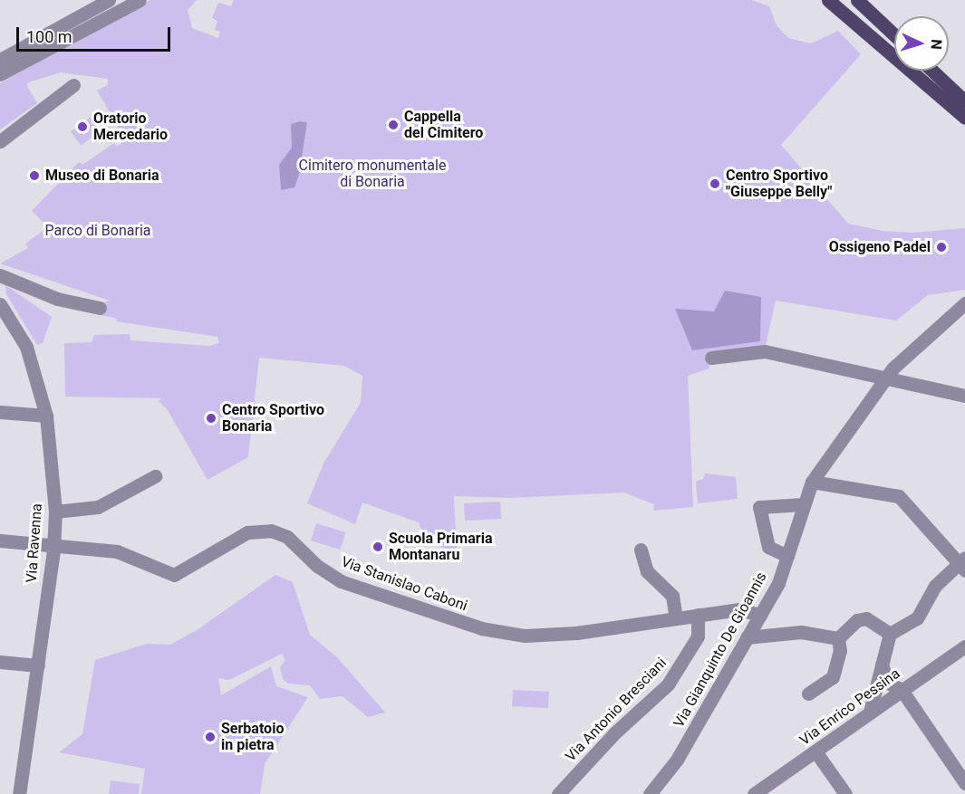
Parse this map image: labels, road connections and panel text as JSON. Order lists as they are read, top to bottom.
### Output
{
  "streets": {
    "street": [
      "Via Ravenna",
      "Via Stanislao Caboni",
      "Via Gianquinto De Gioannis",
      "Via Enrico Pessina",
      "Via Antonio Bresciani"
    ]
  },
  "crossings": [
    ["Via Ravenna", "Via Stanislao Caboni"],
    ["Via Stanislao Caboni", "Via Gianquinto De Gioannis"],
    ["Via Stanislao Caboni", "Via Antonio Bresciani"]
  ],
  "parks": ["Cimitero monumentale di Bonaria", "Parco di Bonaria"],
  "places": [
    "Cappella del Cimitero",
    "Oratorio Mercedario",
    "Museo di Bonaria",
    "Centro Sportivo \"Giuseppe Belly\"",
    "Ossigeno Padel",
    "Centro Sportivo Bonaria",
    "Scuola Primaria Montanaru",
    "Serbatoio in pietra"
  ],
  "scale_bar": "100 m",
  "north": "right"
}
